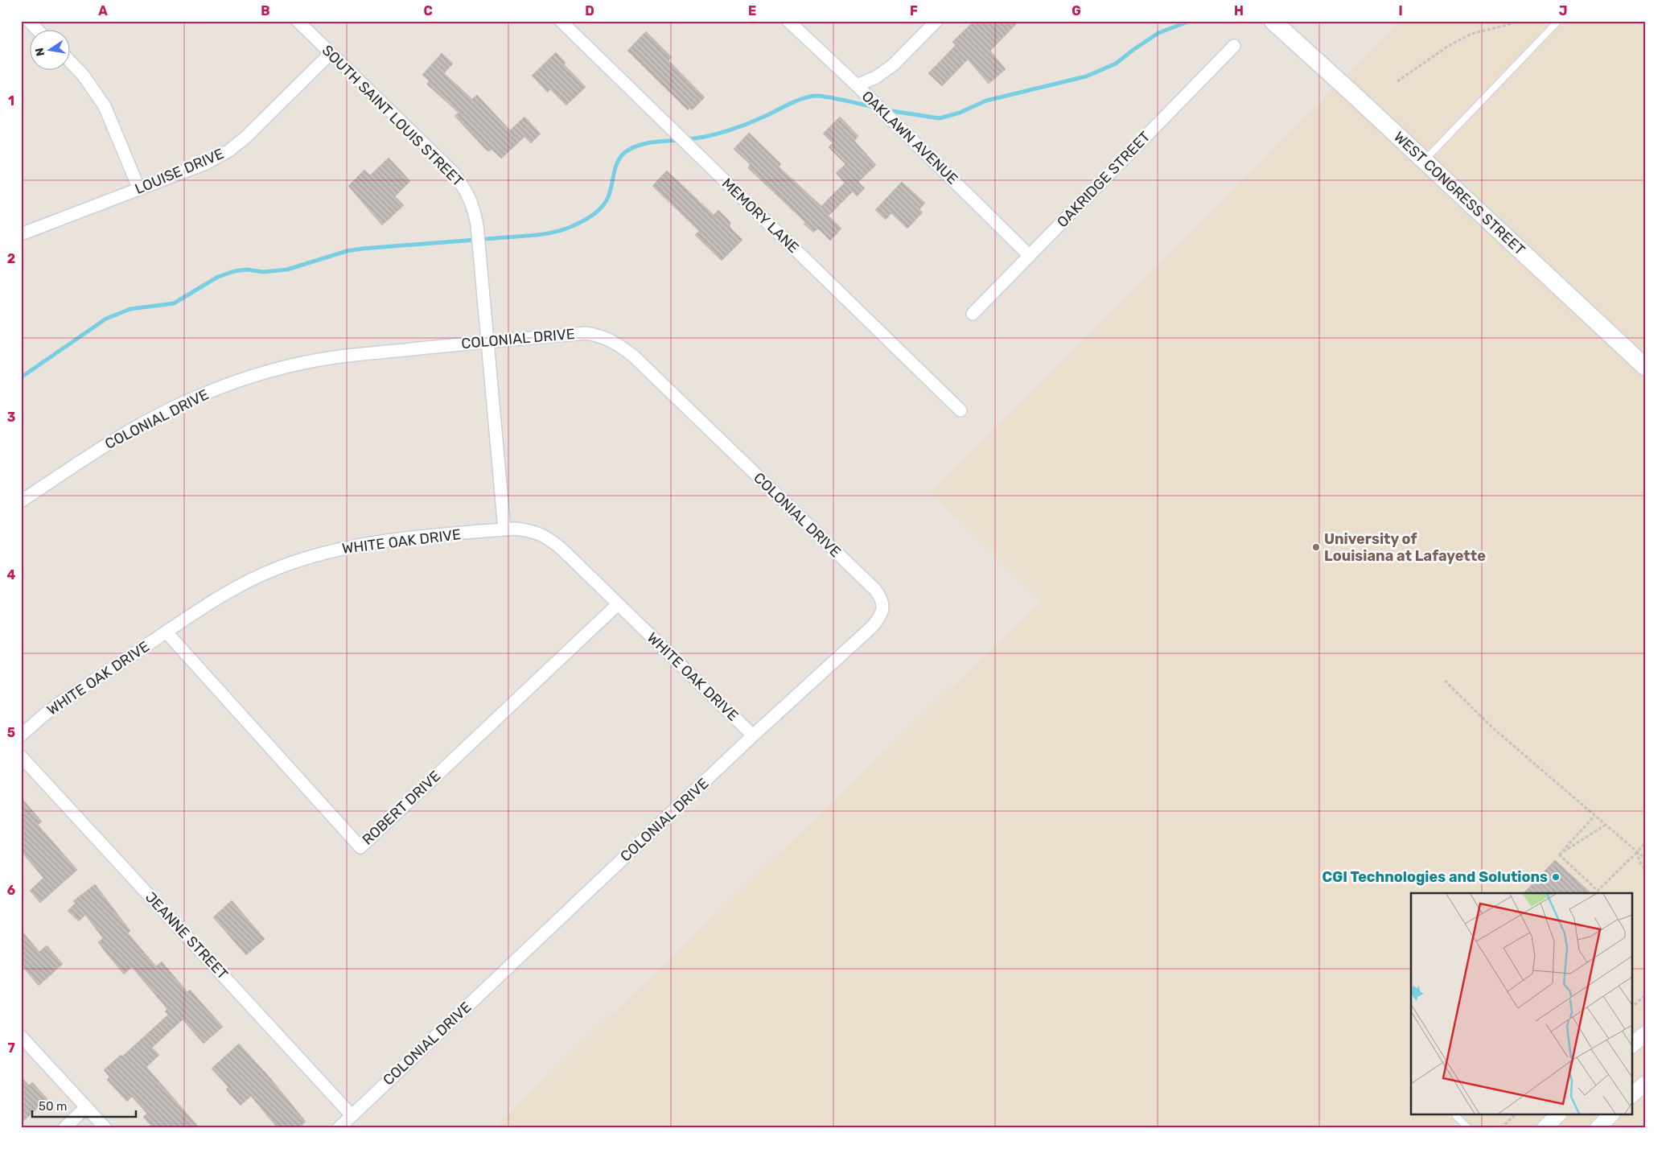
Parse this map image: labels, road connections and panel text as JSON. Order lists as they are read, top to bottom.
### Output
{
  "streets": {
    "main road": ["WEST CONGRESS STREET"],
    "street": [
      "SOUTH SAINT LOUIS STREET",
      "OAKLAWN AVENUE",
      "LOUISE DRIVE",
      "OAKRIDGE STREET",
      "MEMORY LANE",
      "COLONIAL DRIVE",
      "WHITE OAK DRIVE",
      "ROBERT DRIVE",
      "JEANNE STREET"
    ]
  },
  "crossings": [
    ["SOUTH SAINT LOUIS STREET", "LOUISE DRIVE"],
    ["SOUTH SAINT LOUIS STREET", "COLONIAL DRIVE"],
    ["SOUTH SAINT LOUIS STREET", "WHITE OAK DRIVE"],
    ["OAKLAWN AVENUE", "OAKRIDGE STREET"],
    ["COLONIAL DRIVE", "WHITE OAK DRIVE"],
    ["COLONIAL DRIVE", "JEANNE STREET"],
    ["WHITE OAK DRIVE", "ROBERT DRIVE"]
  ],
  "places": ["University of Louisiana at Lafayette", "CGI Technologies and Solutions"],
  "scale_bar": "50 m",
  "north": "left",
  "grid": {
    "columns": [
      "A",
      "B",
      "C",
      "D",
      "E",
      "F",
      "G",
      "H",
      "I",
      "J"
    ],
    "rows": [
      "1",
      "2",
      "3",
      "4",
      "5",
      "6",
      "7"
    ]
  }
}
